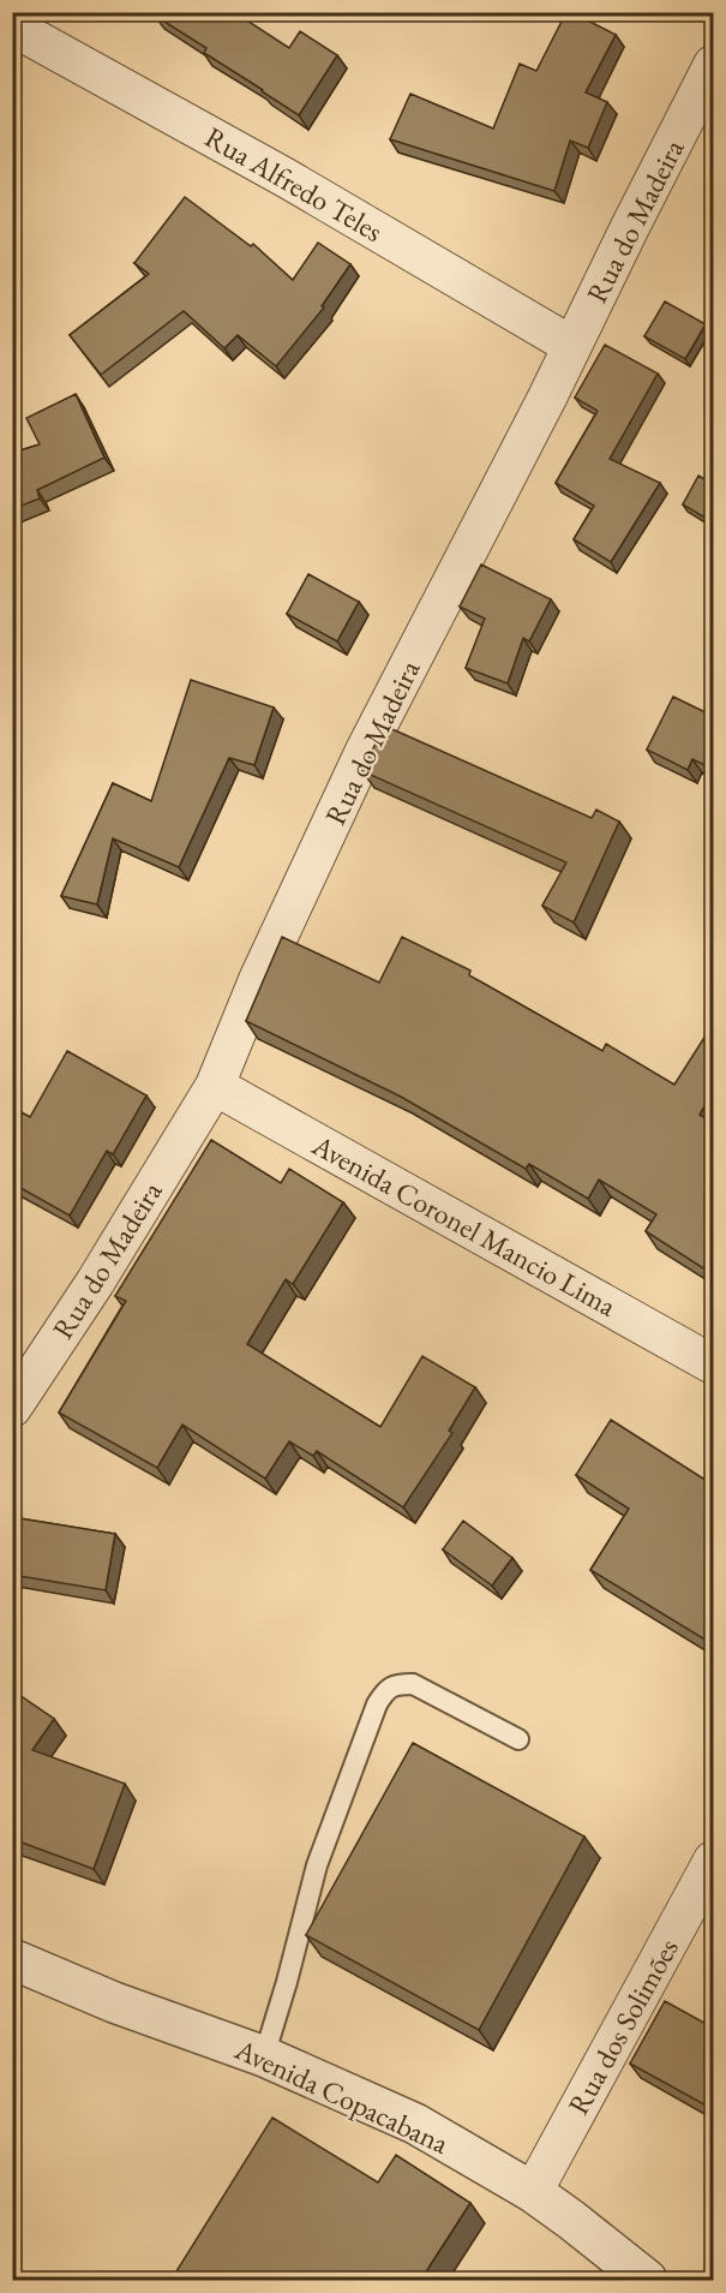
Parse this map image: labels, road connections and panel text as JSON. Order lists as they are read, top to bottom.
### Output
{
  "streets": {
    "street": [
      "Rua Alfredo Teles",
      "Rua do Madeira",
      "Avenida Coronel Mancio Lima",
      "Rua dos Solimões",
      "Avenida Copacabana"
    ]
  },
  "crossings": [
    ["Rua Alfredo Teles", "Rua do Madeira"],
    ["Rua do Madeira", "Avenida Coronel Mancio Lima"],
    ["Rua dos Solimões", "Avenida Copacabana"]
  ]
}
